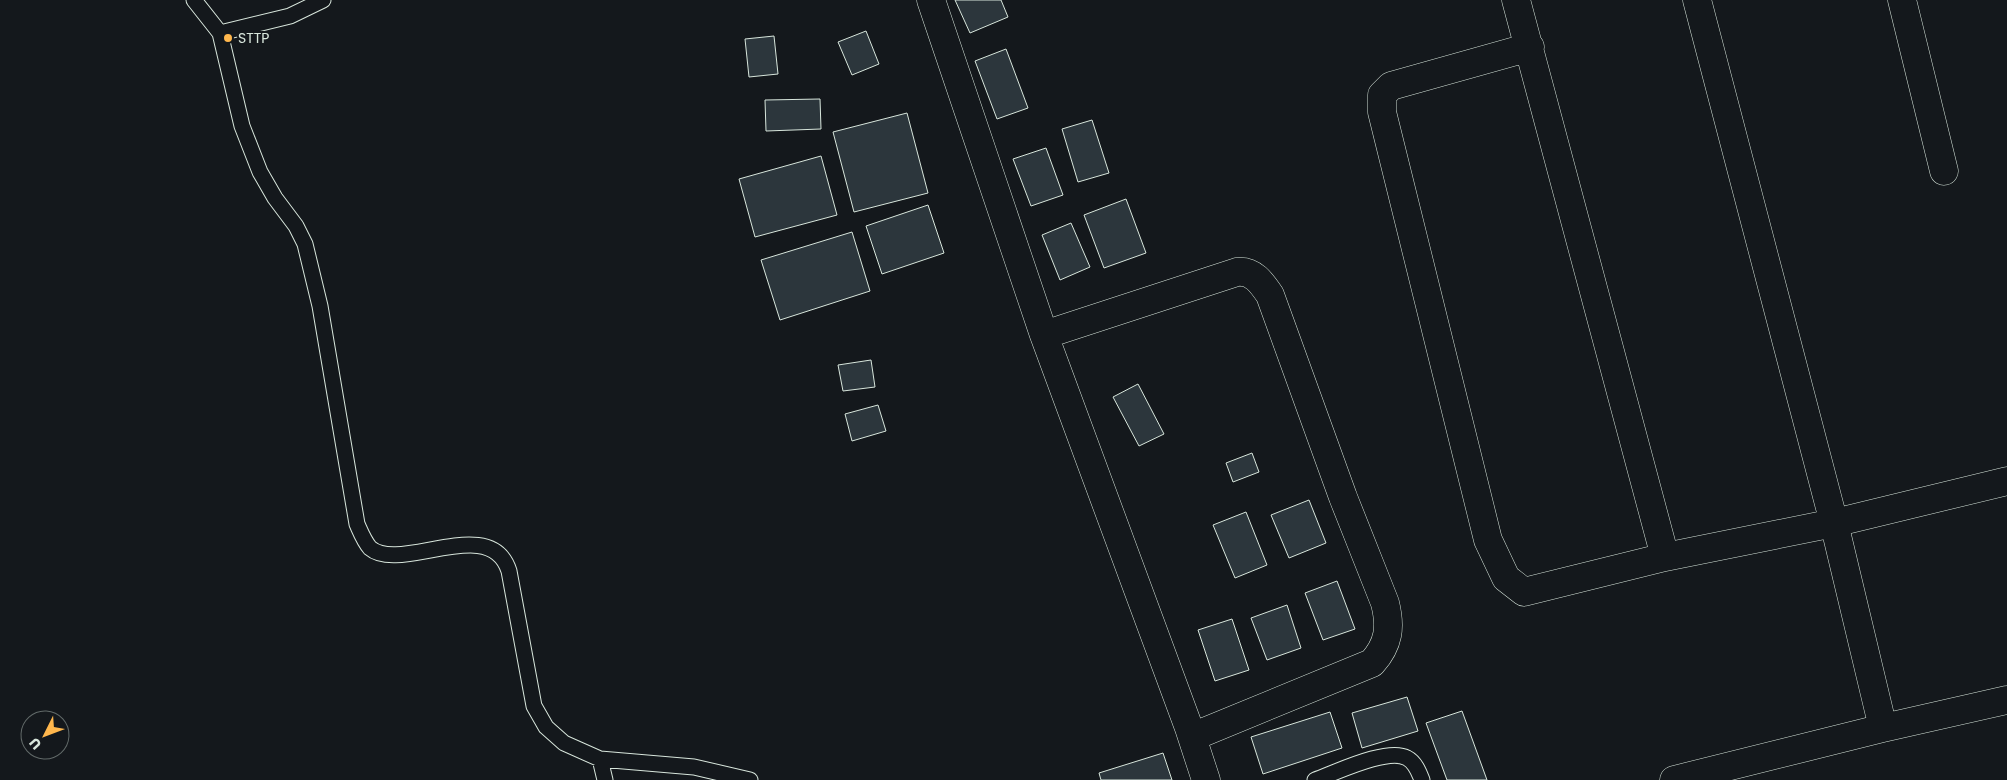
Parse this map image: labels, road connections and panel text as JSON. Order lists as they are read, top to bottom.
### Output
{
  "places": ["STTP"],
  "north": "bottom left"
}
